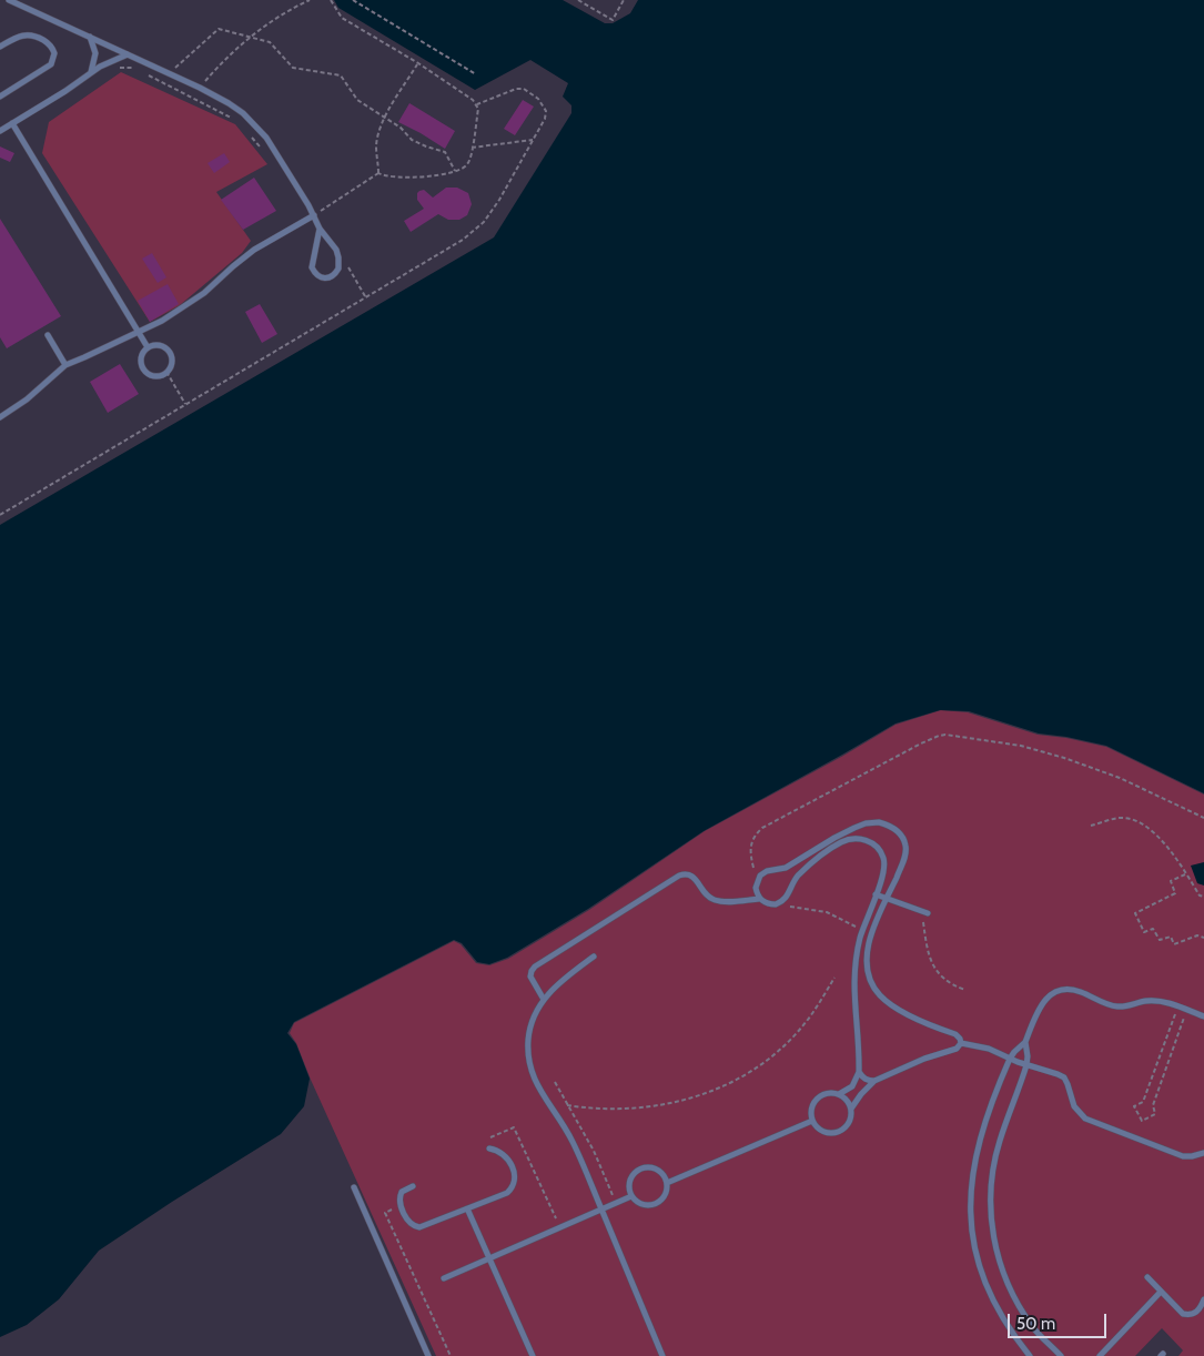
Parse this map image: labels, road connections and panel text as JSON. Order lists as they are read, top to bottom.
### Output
{
  "scale_bar": "50 m"
}
